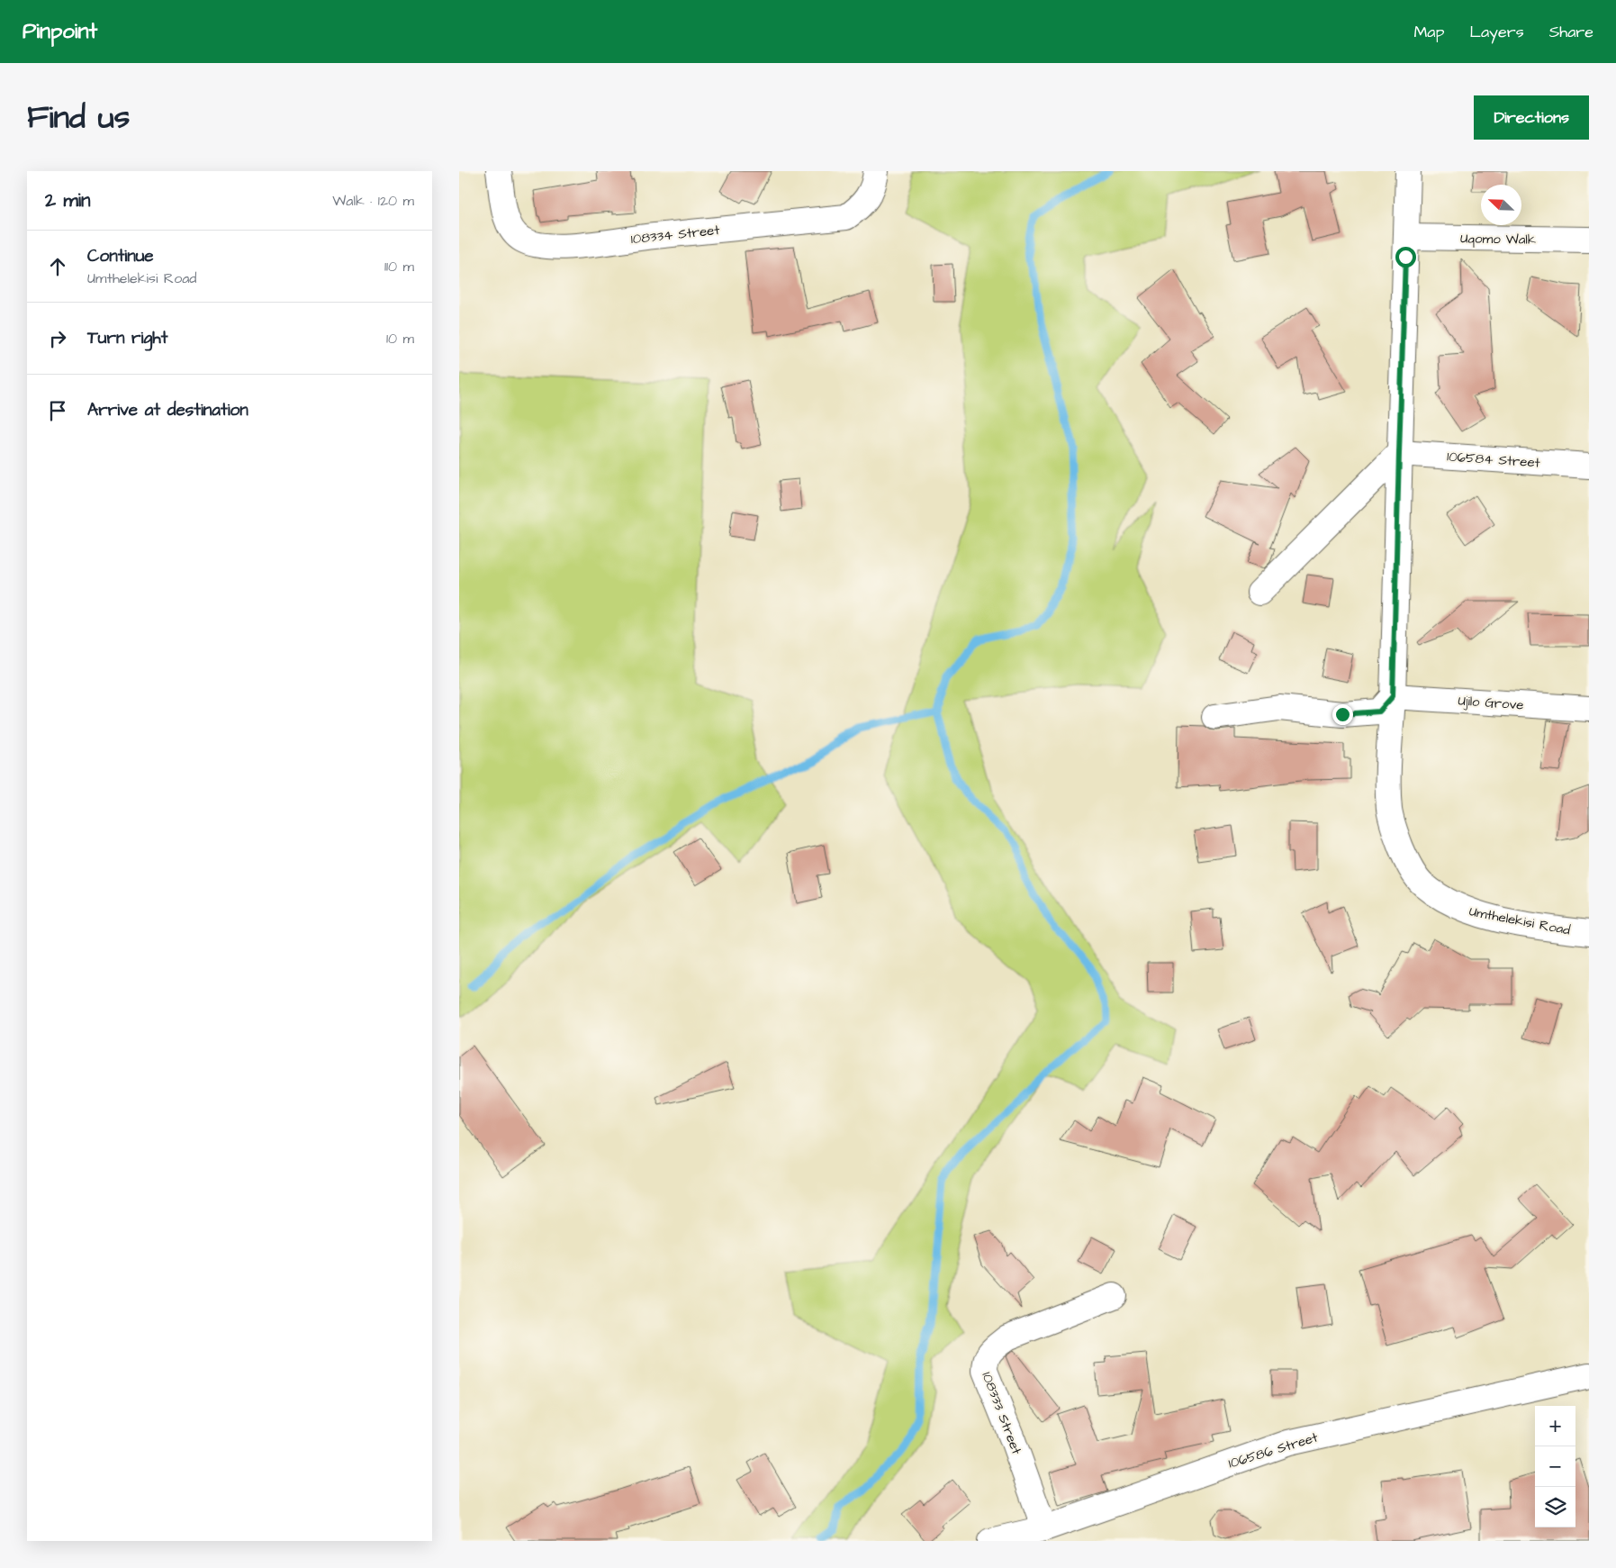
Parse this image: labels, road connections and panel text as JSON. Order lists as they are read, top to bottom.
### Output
{
  "streets": {
    "street": [
      "108334 Street",
      "Uqomo Walk",
      "106584 Street",
      "Ujilo Grove",
      "Umthelekisi Road",
      "108333 Street",
      "106586 Street"
    ]
  },
  "crossings": [
    ["Uqomo Walk", "Umthelekisi Road"],
    ["106584 Street", "Umthelekisi Road"],
    ["Ujilo Grove", "Umthelekisi Road"],
    ["108333 Street", "106586 Street"]
  ],
  "north": "top left",
  "page": {
    "header": "Pinpoint",
    "nav": ["Map", "Layers", "Share"],
    "title": "Find us",
    "buttons": "Directions",
    "heading": ["2 min", "Walk · 120 m"],
    "list": [
      ["Continue", "Umthelekisi Road", "110 m"],
      ["Turn right", "10 m"],
      "Arrive at destination"
    ],
    "map_buttons": ["+", "−"]
  }
}
